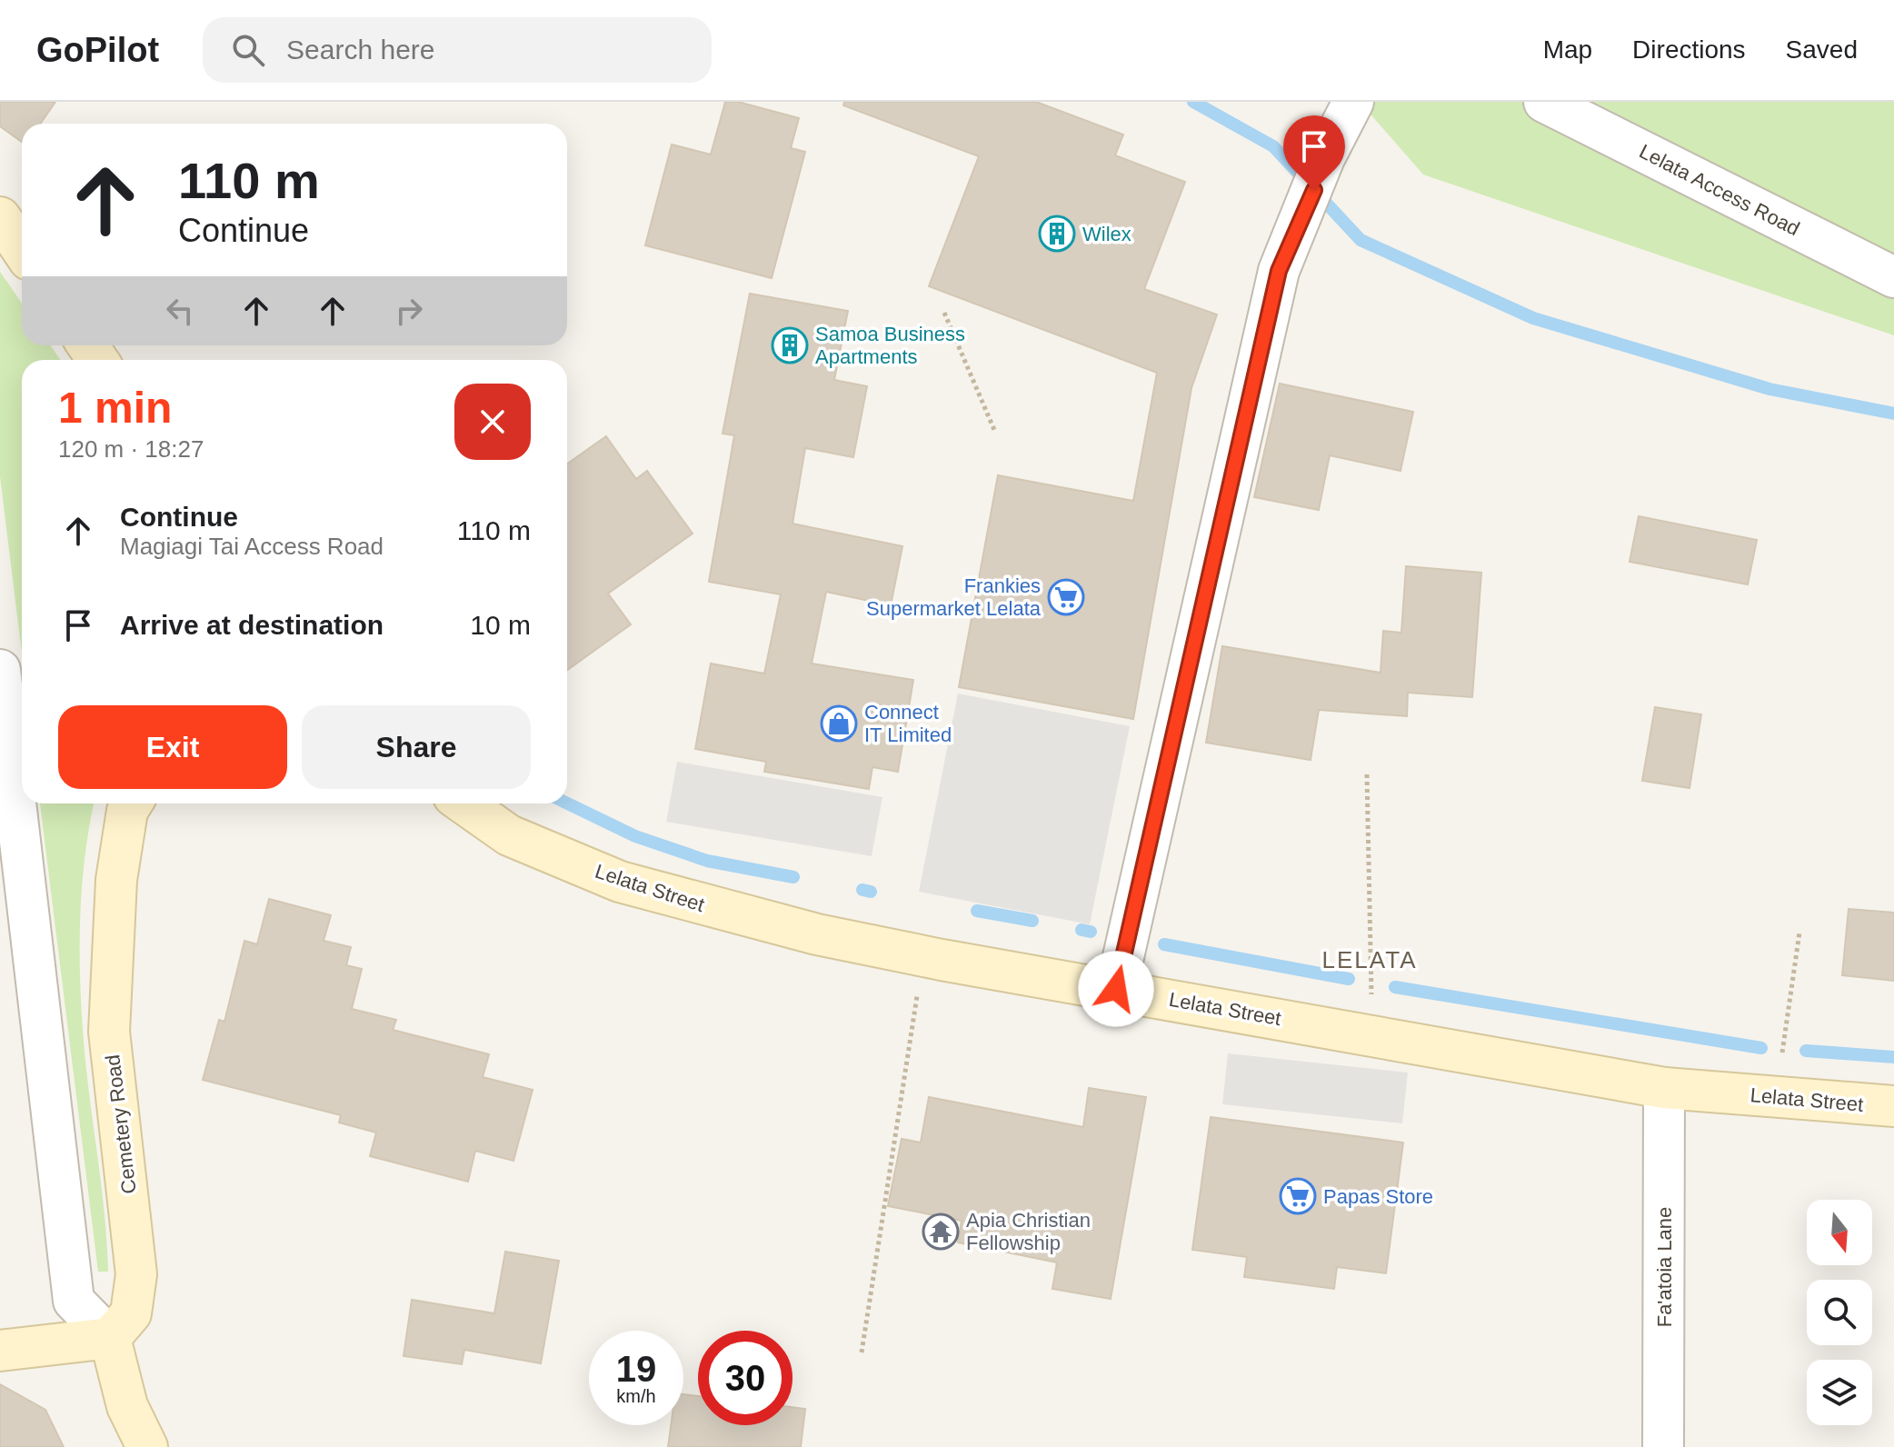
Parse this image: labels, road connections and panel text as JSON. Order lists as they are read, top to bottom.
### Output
{
  "streets": {
    "main road": ["Lelata Street", "Cemetery Road"],
    "street": ["Lelata Access Road", "Fa'atoia Lane"]
  },
  "crossings": [
    ["Lelata Street", "Fa'atoia Lane"]
  ],
  "districts": ["LELATA"],
  "places": {
    "building": ["Wilex", "Samoa Business Apartments"],
    "supermarket": ["Frankies Supermarket Lelata", "Papas Store"],
    "shop": ["Connect IT Limited"],
    "temple": ["Apia Christian Fellowship"]
  },
  "north": "bottom",
  "page": {
    "header": "GoPilot",
    "search": "Search here",
    "nav": ["Map", "Directions", "Saved"],
    "turn": ["110 m", "Continue"],
    "heading": ["1 min", "120 m · 18:27"],
    "list": [
      {
        "name": "Continue",
        "note": "Magiagi Tai Access Road",
        "value": "110 m"
      },
      {
        "name": "Arrive at destination",
        "value": "10 m"
      }
    ],
    "buttons": ["Exit", "Share"],
    "speed": "19 km/h",
    "limit": "30"
  }
}
